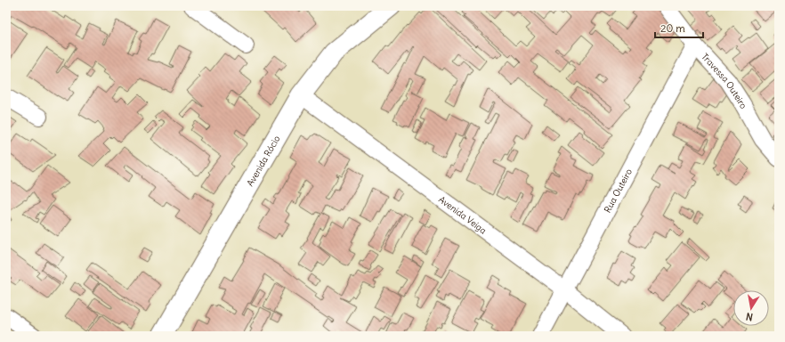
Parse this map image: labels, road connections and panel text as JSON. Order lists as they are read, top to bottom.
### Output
{
  "streets": {
    "street": [
      "Travessa Outeiro",
      "Avenida Rócio",
      "Rua Outeiro",
      "Avenida Veiga"
    ]
  },
  "crossings": [
    ["Travessa Outeiro", "Rua Outeiro"],
    ["Avenida Rócio", "Avenida Veiga"],
    ["Rua Outeiro", "Avenida Veiga"]
  ],
  "scale_bar": "20 m",
  "north": "bottom"
}
